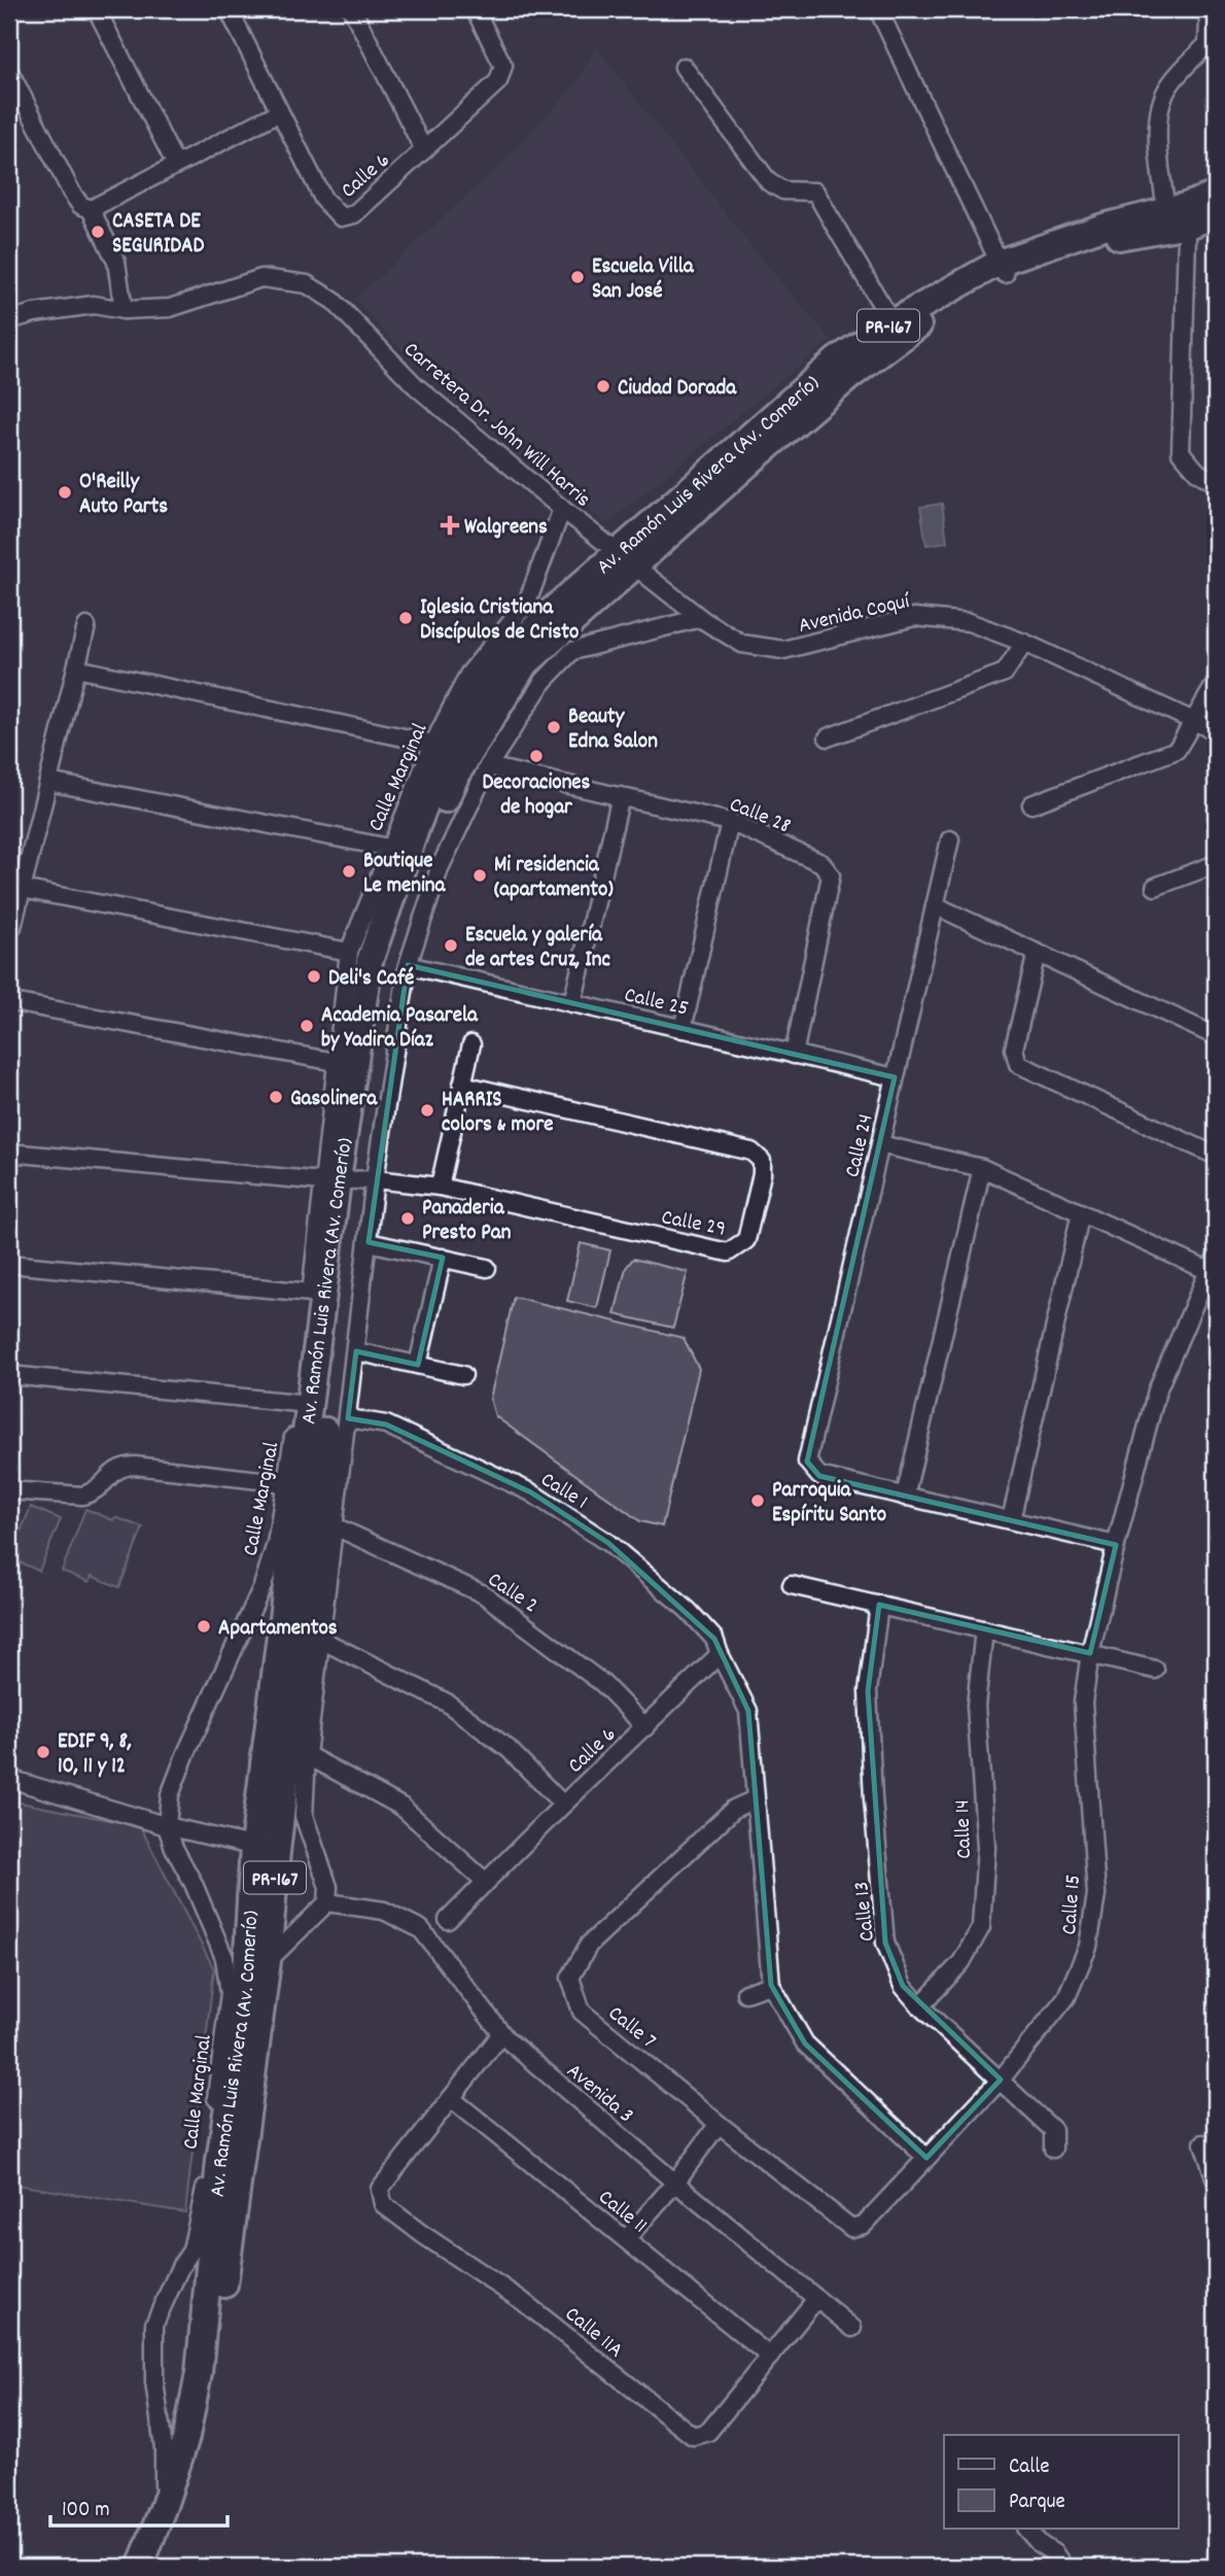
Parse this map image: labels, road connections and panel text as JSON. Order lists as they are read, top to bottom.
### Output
{
  "streets": {
    "highway": ["PR-167", "Av. Ramón Luis Rivera (Av. Comerío)"],
    "street": [
      "Calle 6",
      "Carretera Dr. John Will Harris",
      "Avenida Coquí",
      "Calle Marginal",
      "Calle 28",
      "Calle 25",
      "Calle 24",
      "Calle 29",
      "Calle 1",
      "Calle 2",
      "Calle 14",
      "Calle 15",
      "Calle 13",
      "Calle 7",
      "Avenida 3",
      "Calle 11",
      "Calle 11A"
    ]
  },
  "crossings": [
    ["Calle 6", "Calle 1"],
    ["Calle 6", "Calle 2"],
    ["Carretera Dr. John Will Harris", "Av. Ramón Luis Rivera (Av. Comerío)"],
    ["Carretera Dr. John Will Harris", "Avenida Coquí"],
    ["Carretera Dr. John Will Harris", "Calle Marginal"],
    ["Av. Ramón Luis Rivera (Av. Comerío)", "Avenida Coquí"],
    ["Av. Ramón Luis Rivera (Av. Comerío)", "Calle Marginal"],
    ["Av. Ramón Luis Rivera (Av. Comerío)", "Calle 29"],
    ["Avenida Coquí", "Calle Marginal"],
    ["Calle Marginal", "Calle 28"],
    ["Calle Marginal", "Calle 25"],
    ["Calle Marginal", "Calle 29"],
    ["Calle Marginal", "Calle 1"],
    ["Calle Marginal", "Calle 2"],
    ["Calle Marginal", "Avenida 3"],
    ["Calle 28", "Calle 25"],
    ["Calle 25", "Calle 24"],
    ["Calle 14", "Calle 13"],
    ["Calle 15", "Calle 13"],
    ["Calle 15", "Calle 7"],
    ["Calle 11", "Calle 11A"]
  ],
  "places": {
    "other": [
      "CASETA DE SEGURIDAD",
      "Escuela Villa San José",
      "Ciudad Dorada",
      "O'Reilly Auto Parts",
      "Iglesia Cristiana Discípulos de Cristo",
      "Beauty Edna Salon",
      "Decoraciones de hogar",
      "Boutique Le menina",
      "Mi residencia (apartamento)",
      "Escuela y galería de artes Cruz, Inc",
      "Deli's Café",
      "Academia Pasarela by Yadira Díaz",
      "Gasolinera",
      "HARRIS colors & more",
      "Panaderia Presto Pan",
      "Parroquia Espíritu Santo",
      "Apartamentos",
      "EDIF 9, 8, 10, 11 y 12"
    ],
    "health": ["Walgreens"]
  },
  "legend": ["Calle", "Parque"],
  "scale_bar": "100 m"
}
